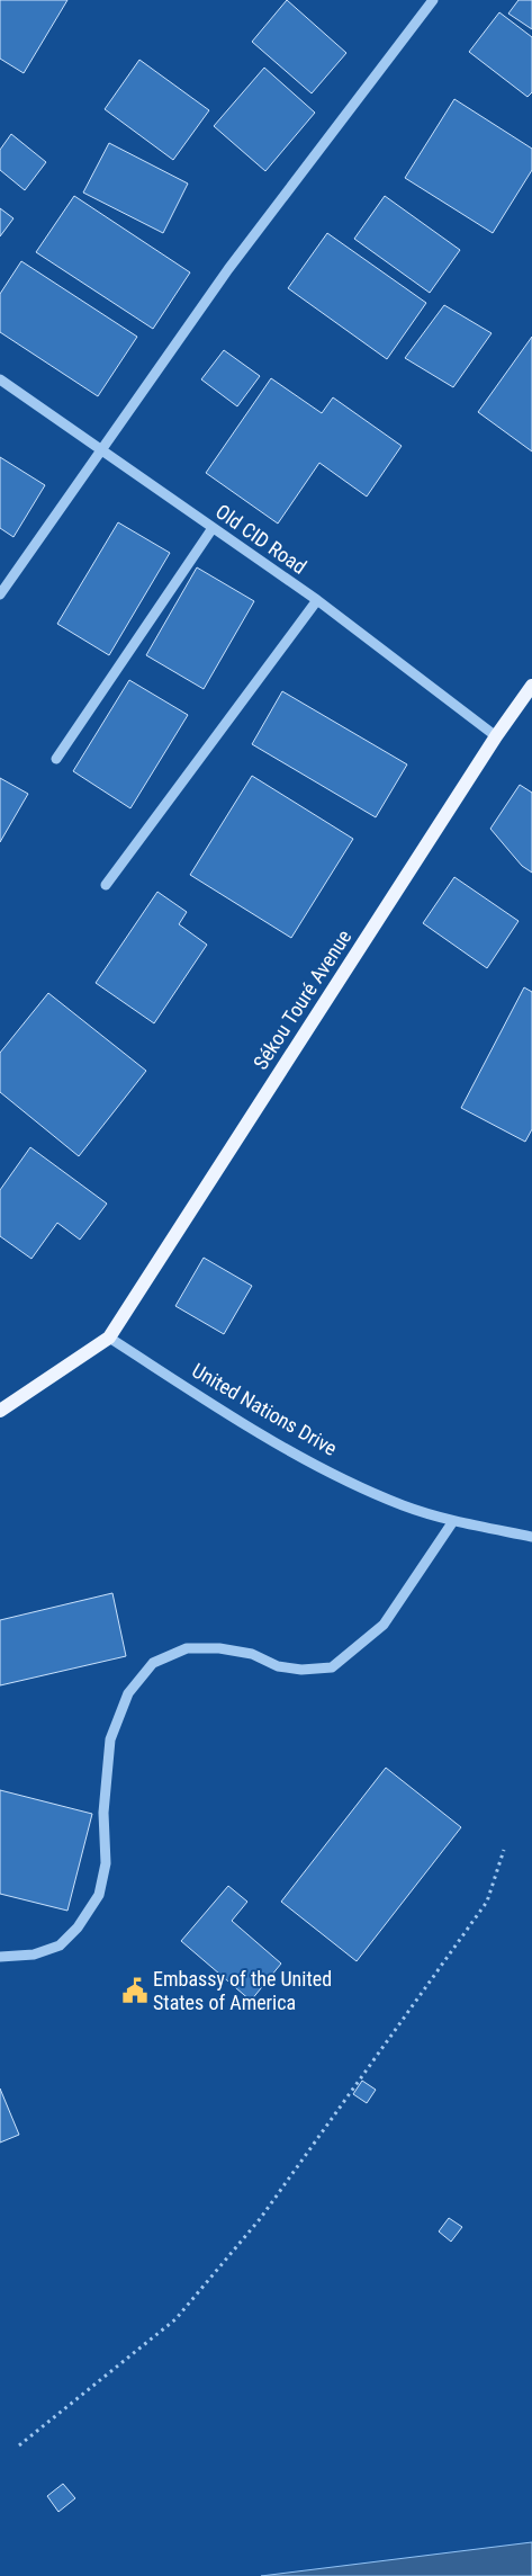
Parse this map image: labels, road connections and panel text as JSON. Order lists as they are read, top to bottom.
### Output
{
  "streets": {
    "main road": ["Sékou Touré Avenue"],
    "street": ["Old CID Road", "United Nations Drive"]
  },
  "crossings": [
    ["Old CID Road", "Sékou Touré Avenue"],
    ["Sékou Touré Avenue", "United Nations Drive"]
  ],
  "places": {
    "public building": ["Embassy of the United States of America"]
  }
}
